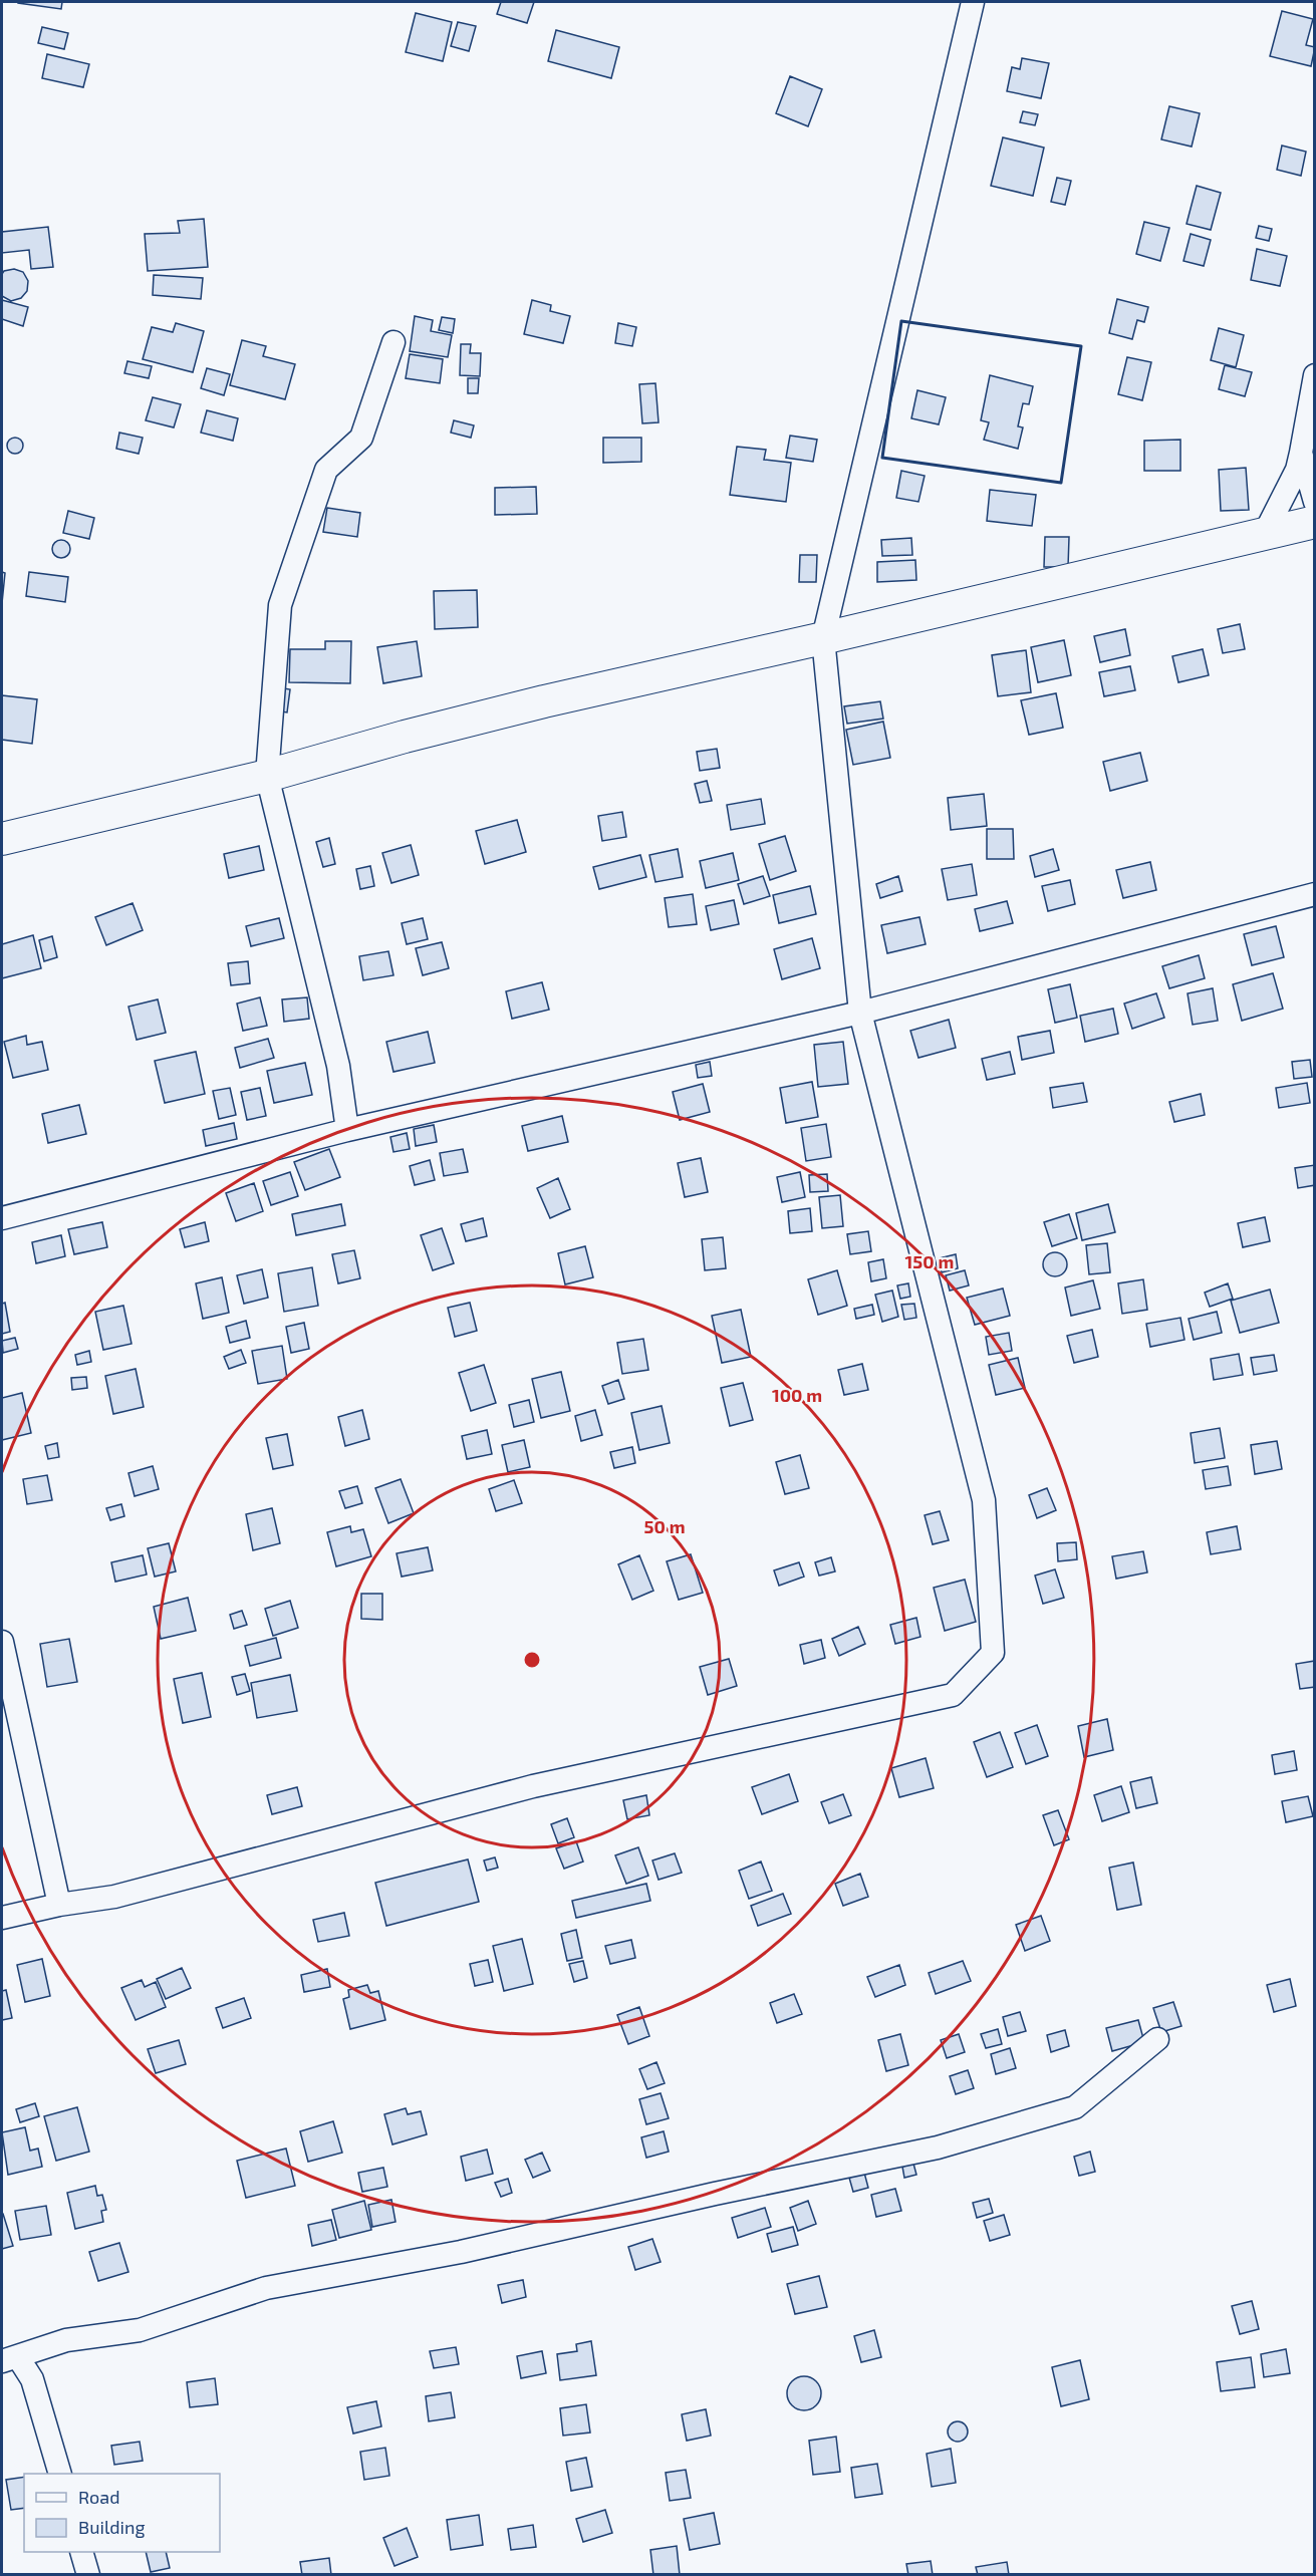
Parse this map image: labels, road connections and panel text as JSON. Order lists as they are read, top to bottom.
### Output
{
  "legend": ["Road", "Building"],
  "rings": ["150 m", "100 m", "50 m"]
}
